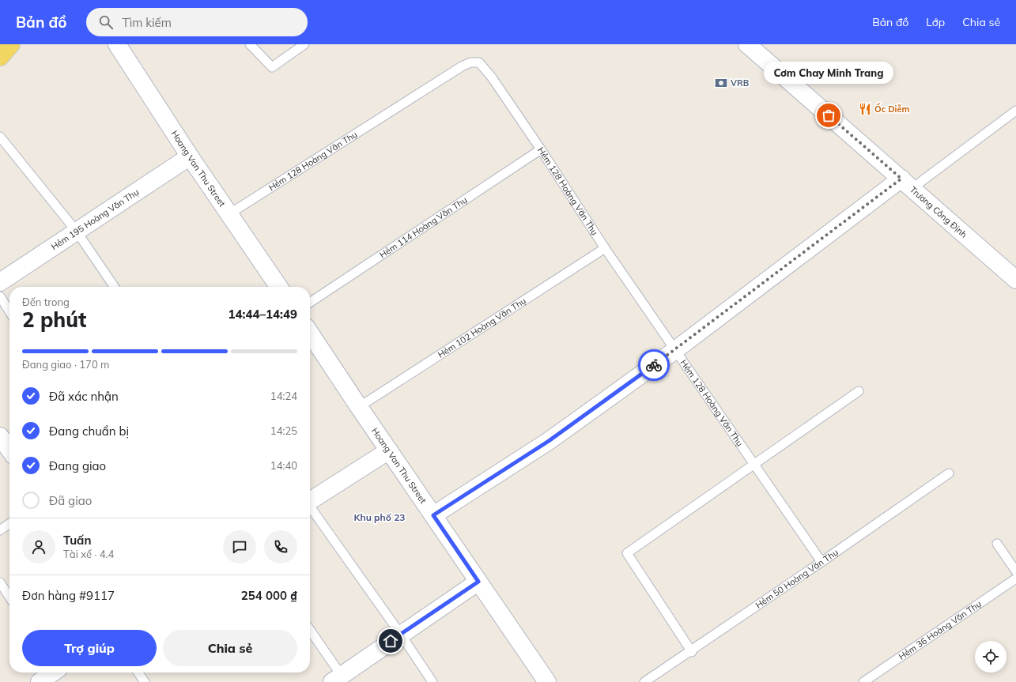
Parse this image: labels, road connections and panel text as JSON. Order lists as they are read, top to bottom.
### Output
{
  "streets": {
    "street": ["Hoang Van Thu Street", "Trương Công Định", "Hẻm 195 Hoàng Văn Thụ"],
    "lane": [
      "Hẻm 128 Hoàng Văn Thụ",
      "Hẻm 114 Hoàng Văn Thụ",
      "Hẻm 102 Hoàng Văn Thụ",
      "Hẻm 50 Hoàng Văn Thụ",
      "Hẻm 36 Hoàng Văn Thụ"
    ]
  },
  "crossings": [
    ["Hẻm 128 Hoàng Văn Thụ", "Hoang Van Thu Street"],
    ["Hẻm 128 Hoàng Văn Thụ", "Hẻm 114 Hoàng Văn Thụ"],
    ["Hẻm 128 Hoàng Văn Thụ", "Hẻm 102 Hoàng Văn Thụ"],
    ["Hẻm 128 Hoàng Văn Thụ", "Hẻm 50 Hoàng Văn Thụ"],
    ["Hoang Van Thu Street", "Hẻm 195 Hoàng Văn Thụ"],
    ["Hoang Van Thu Street", "Hẻm 102 Hoàng Văn Thụ"]
  ],
  "districts": ["Khu phố 23"],
  "places": {
    "bank": ["VRB"],
    "restaurant": ["Ốc Diễm"],
    "other": ["Cơm Chay Minh Trang"]
  },
  "page": {
    "header": "Bản đồ",
    "search": "Tìm kiếm",
    "nav": ["Bản đồ", "Lớp", "Chia sẻ"],
    "bubble": "Cơm Chay Minh Trang",
    "heading": ["2 phút", "Đến trong", "14:44–14:49"],
    "panel": [
      "Tuấn",
      "Tài xế · 4.4",
      "Đơn hàng #9117",
      "254 000 ₫"
    ],
    "bar": "Đang giao · 170 m",
    "list": [
      ["Đã xác nhận", "14:24"],
      ["Đang chuẩn bị", "14:25"],
      ["Đang giao", "14:40"],
      "Đã giao"
    ],
    "buttons": ["Trợ giúp", "Chia sẻ"]
  }
}
